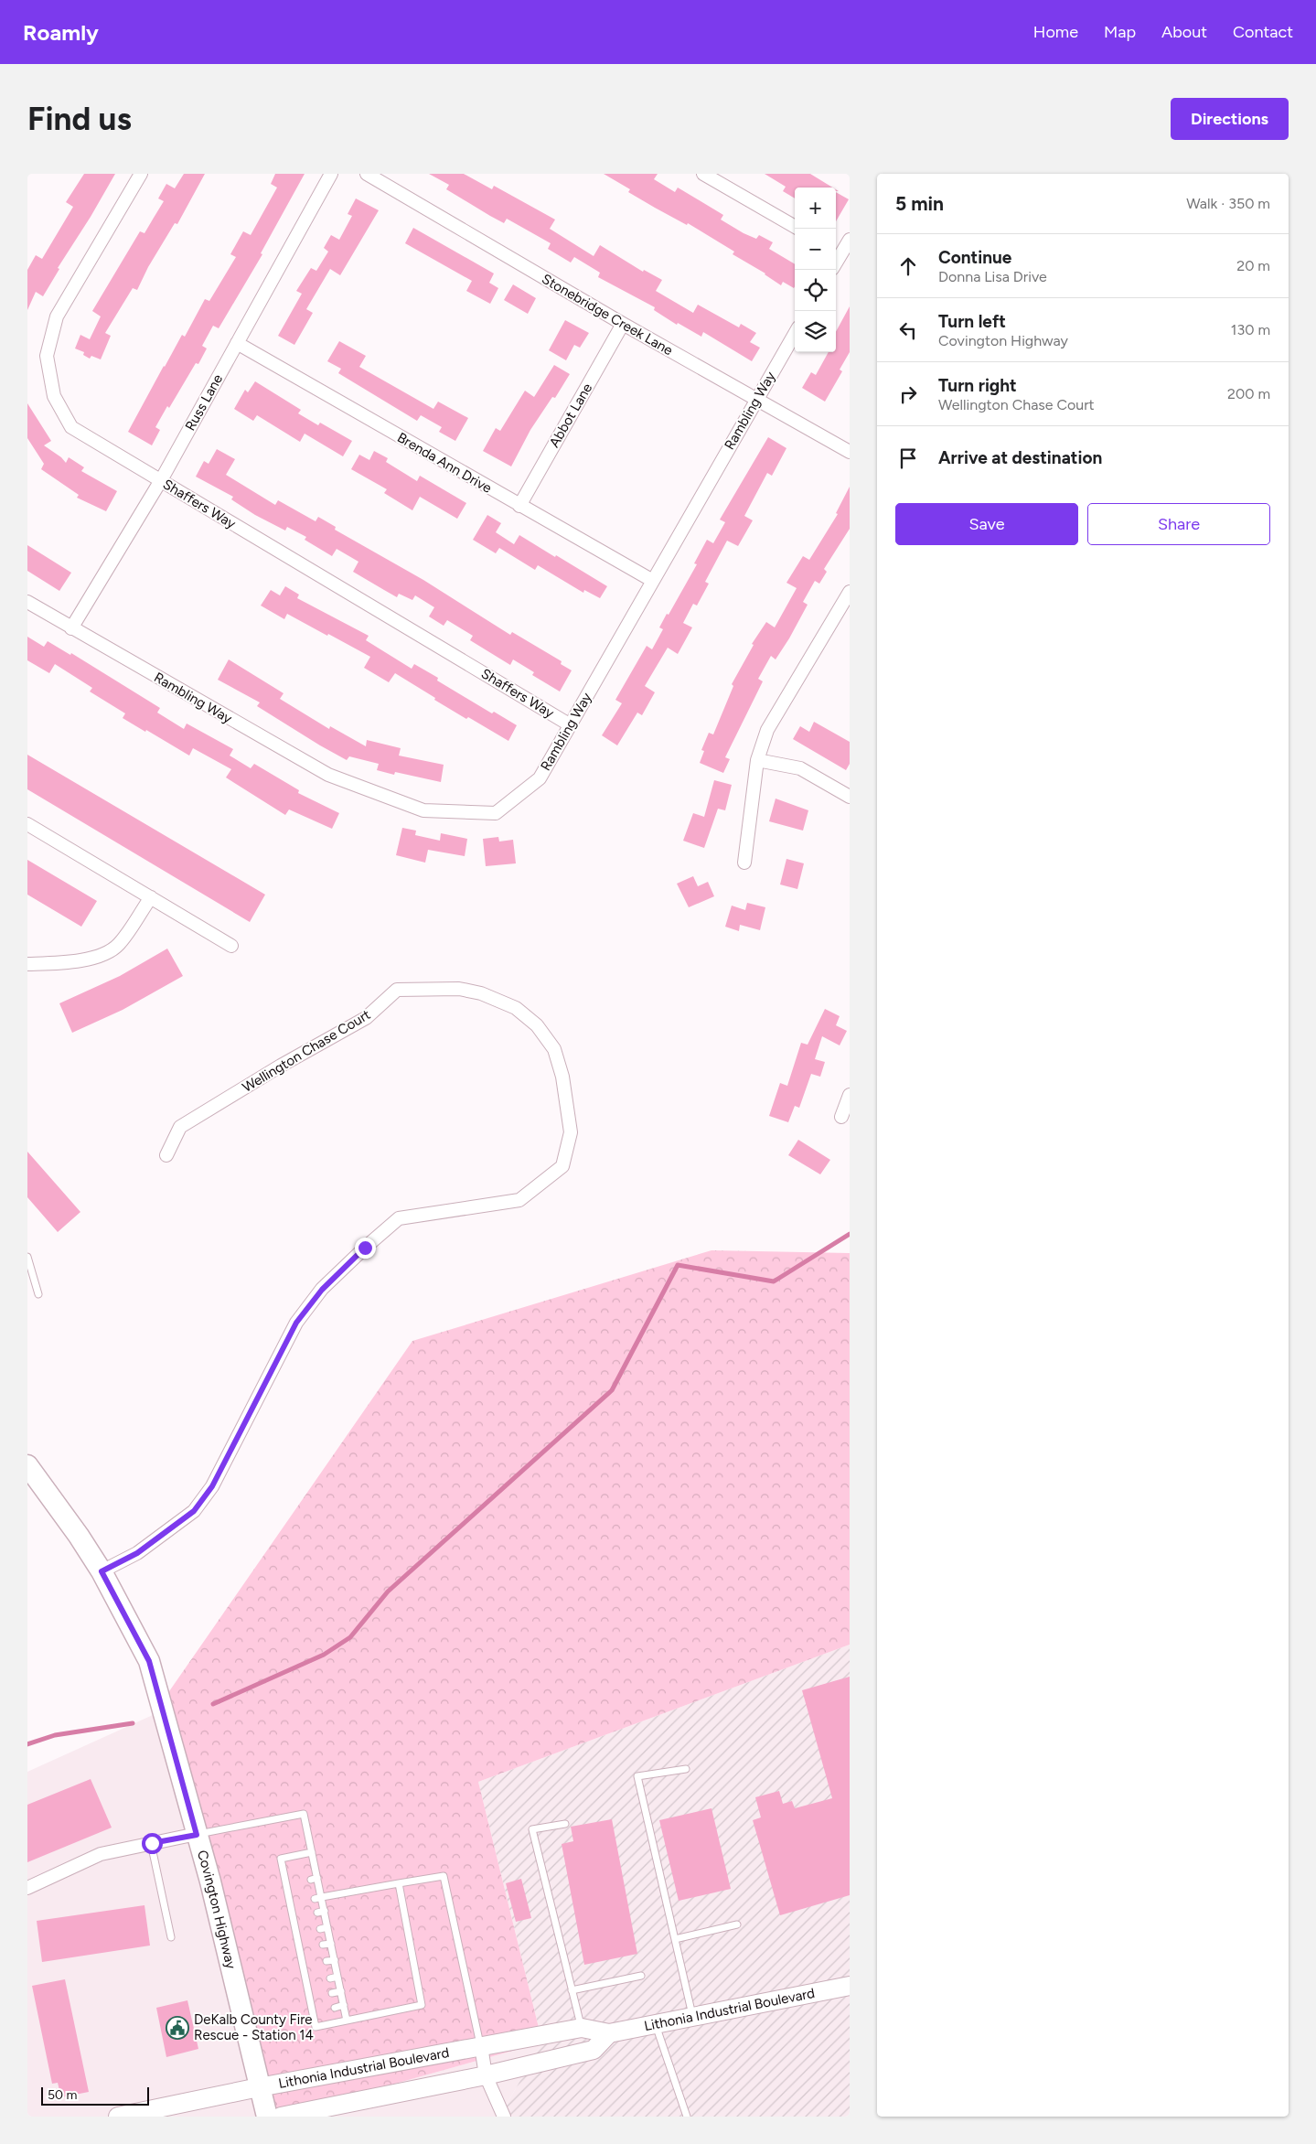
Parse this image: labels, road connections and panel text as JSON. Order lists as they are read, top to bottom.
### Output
{
  "streets": {
    "main road": ["Covington Highway", "Lithonia Industrial Boulevard"],
    "street": [
      "Stonebridge Creek Lane",
      "Russ Lane",
      "Rambling Way",
      "Abbot Lane",
      "Brenda Ann Drive",
      "Shaffers Way",
      "Wellington Chase Court"
    ]
  },
  "crossings": [
    ["Stonebridge Creek Lane", "Rambling Way"],
    ["Stonebridge Creek Lane", "Abbot Lane"],
    ["Russ Lane", "Rambling Way"],
    ["Russ Lane", "Brenda Ann Drive"],
    ["Russ Lane", "Shaffers Way"],
    ["Rambling Way", "Brenda Ann Drive"],
    ["Rambling Way", "Shaffers Way"],
    ["Abbot Lane", "Brenda Ann Drive"],
    ["Wellington Chase Court", "Covington Highway"],
    ["Covington Highway", "Lithonia Industrial Boulevard"]
  ],
  "places": {
    "public building": ["DeKalb County Fire Rescue - Station 14"]
  },
  "scale_bar": "50 m",
  "page": {
    "header": "Roamly",
    "nav": [
      "Home",
      "Map",
      "About",
      "Contact"
    ],
    "buttons": [
      "Directions",
      ["Save", "Share"]
    ],
    "title": "Find us",
    "heading": ["5 min", "Walk · 350 m"],
    "map_buttons": ["+", "−"],
    "list": [
      ["Continue", "Donna Lisa Drive", "20 m"],
      ["Turn left", "Covington Highway", "130 m"],
      ["Turn right", "Wellington Chase Court", "200 m"],
      "Arrive at destination"
    ],
    "scale": "50 m"
  }
}
